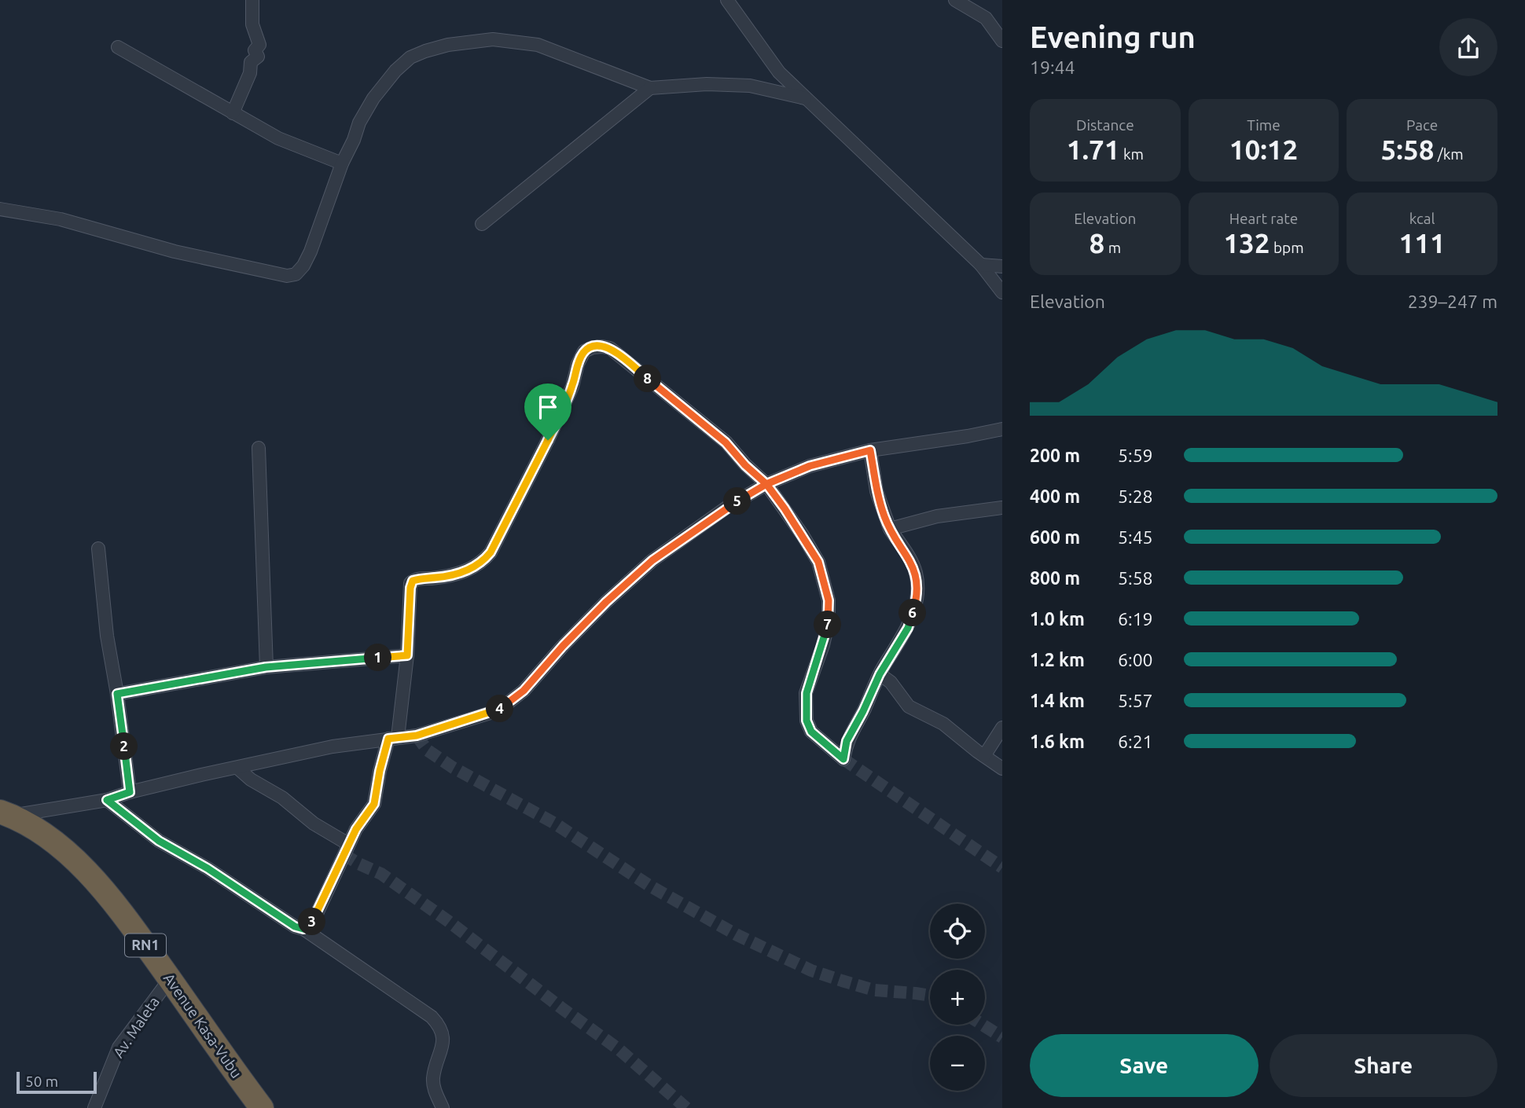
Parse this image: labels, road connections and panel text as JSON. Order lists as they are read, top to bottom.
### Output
{
  "streets": {
    "highway": ["RN1", "Avenue Kasa-Vubu"],
    "street": ["Av. Maleta"]
  },
  "crossings": [
    ["Avenue Kasa-Vubu", "Av. Maleta"]
  ],
  "scale_bar": "50 m",
  "page": {
    "heading": ["Evening run", "19:44"],
    "stats": [
      ["Distance", "1.71 km"],
      ["Time", "10:12"],
      ["Pace", "5:58 /km"],
      ["Elevation", "8 m"],
      ["Heart rate", "132 bpm"],
      ["kcal", "111"]
    ],
    "chart": ["Elevation", "239–247 m"],
    "pins": [
      "8",
      "5",
      "6",
      "7",
      "1",
      "4",
      "2",
      "3"
    ],
    "list": [
      {
        "name": "200 m",
        "note": "5:59"
      },
      {
        "name": "400 m",
        "note": "5:28"
      },
      {
        "name": "600 m",
        "note": "5:45"
      },
      {
        "name": "800 m",
        "note": "5:58"
      },
      {
        "name": "1.0 km",
        "note": "6:19"
      },
      {
        "name": "1.2 km",
        "note": "6:00"
      },
      {
        "name": "1.4 km",
        "note": "5:57"
      },
      {
        "name": "1.6 km",
        "note": "6:21"
      }
    ],
    "map_buttons": ["+", "−"],
    "buttons": ["Save", "Share"],
    "scale": "50 m"
  }
}
